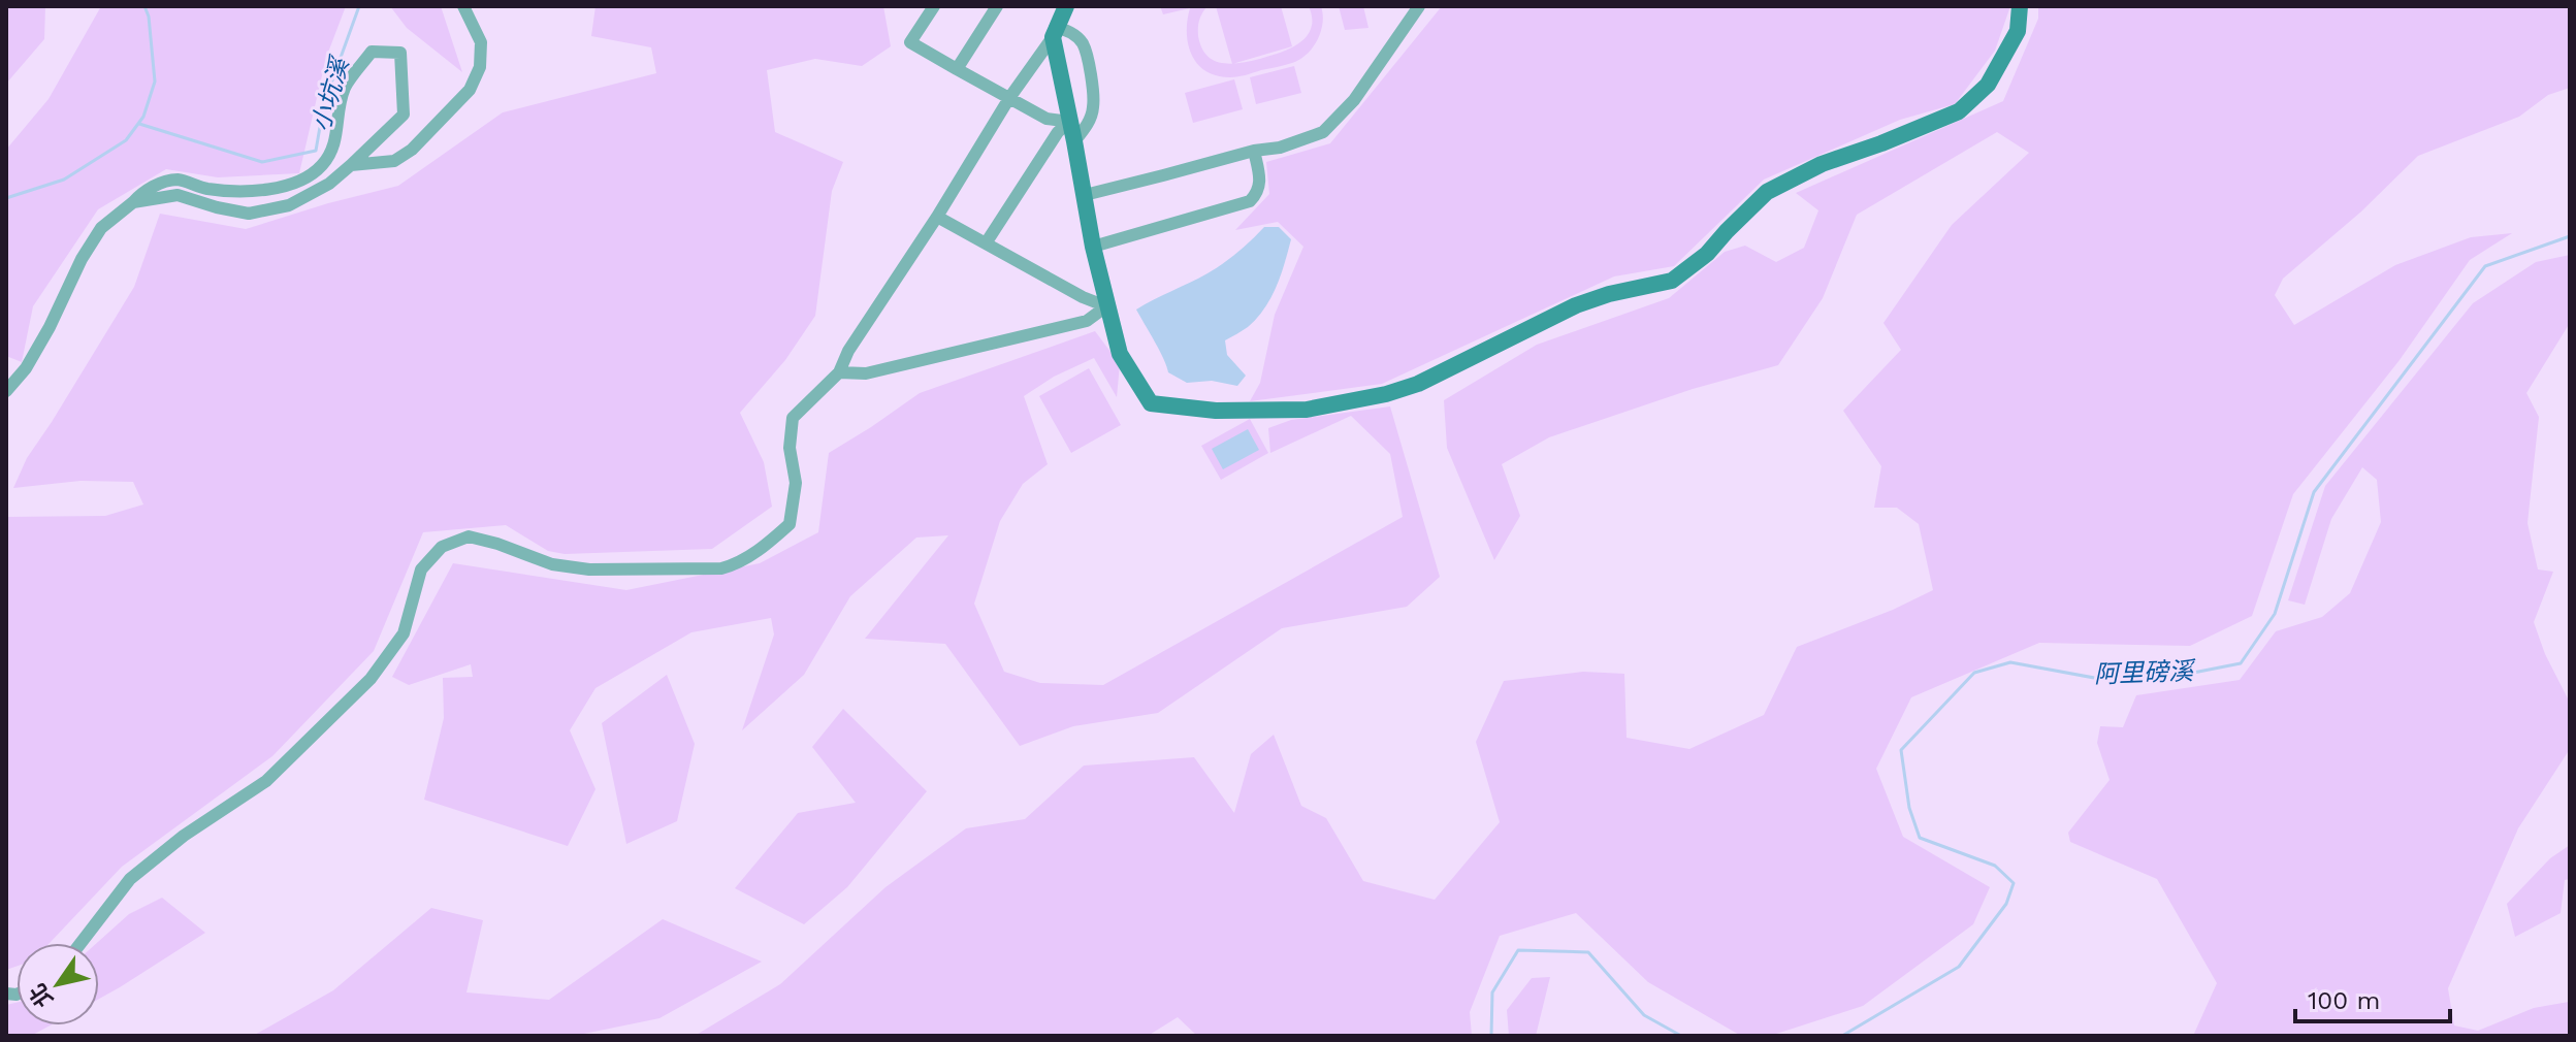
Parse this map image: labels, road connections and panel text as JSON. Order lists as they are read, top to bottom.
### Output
{
  "water": ["小坑溪", "阿里磅溪"],
  "scale_bar": "100 m",
  "north": "bottom left"
}
